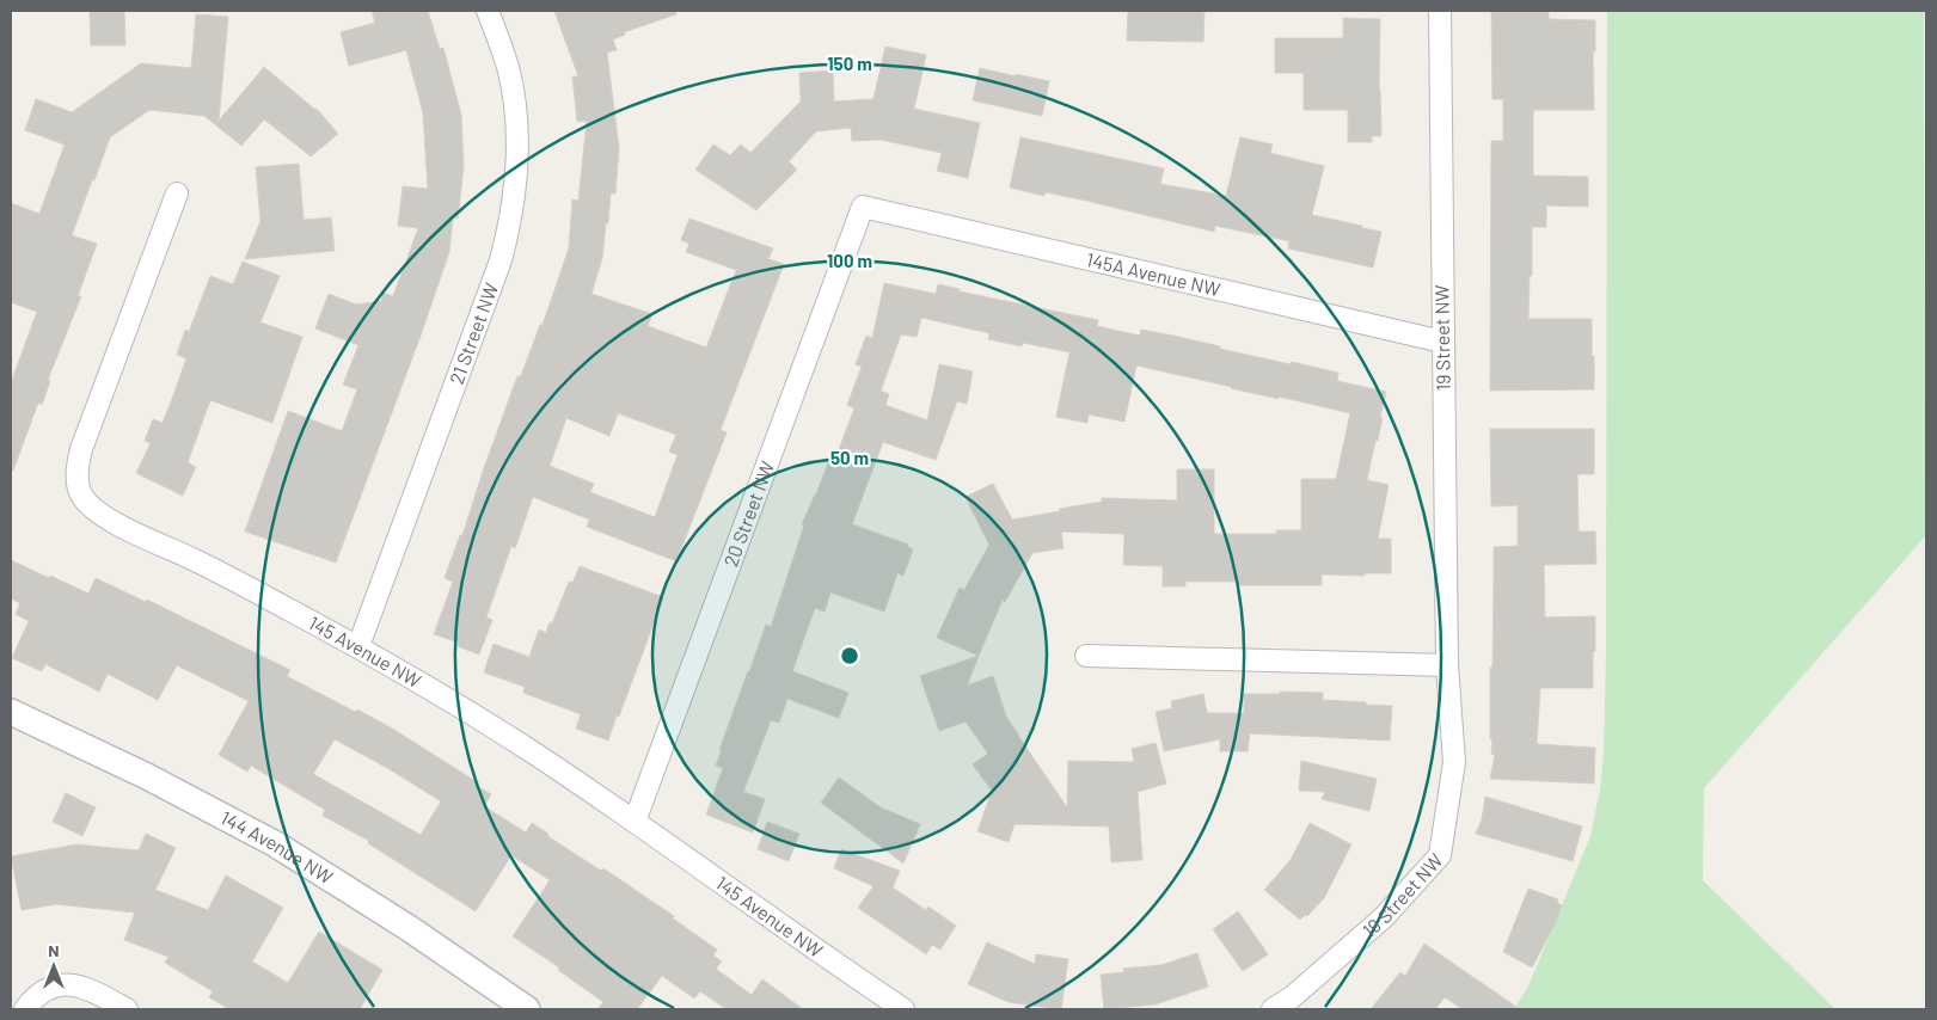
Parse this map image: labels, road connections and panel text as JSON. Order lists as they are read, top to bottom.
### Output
{
  "streets": {
    "street": [
      "145A Avenue NW",
      "21 Street NW",
      "19 Street NW",
      "20 Street NW",
      "145 Avenue NW",
      "144 Avenue NW"
    ]
  },
  "crossings": [
    ["145A Avenue NW", "19 Street NW"],
    ["145A Avenue NW", "20 Street NW"],
    ["21 Street NW", "145 Avenue NW"],
    ["20 Street NW", "145 Avenue NW"]
  ],
  "north": "top",
  "rings": ["150 m", "100 m", "50 m"]
}
